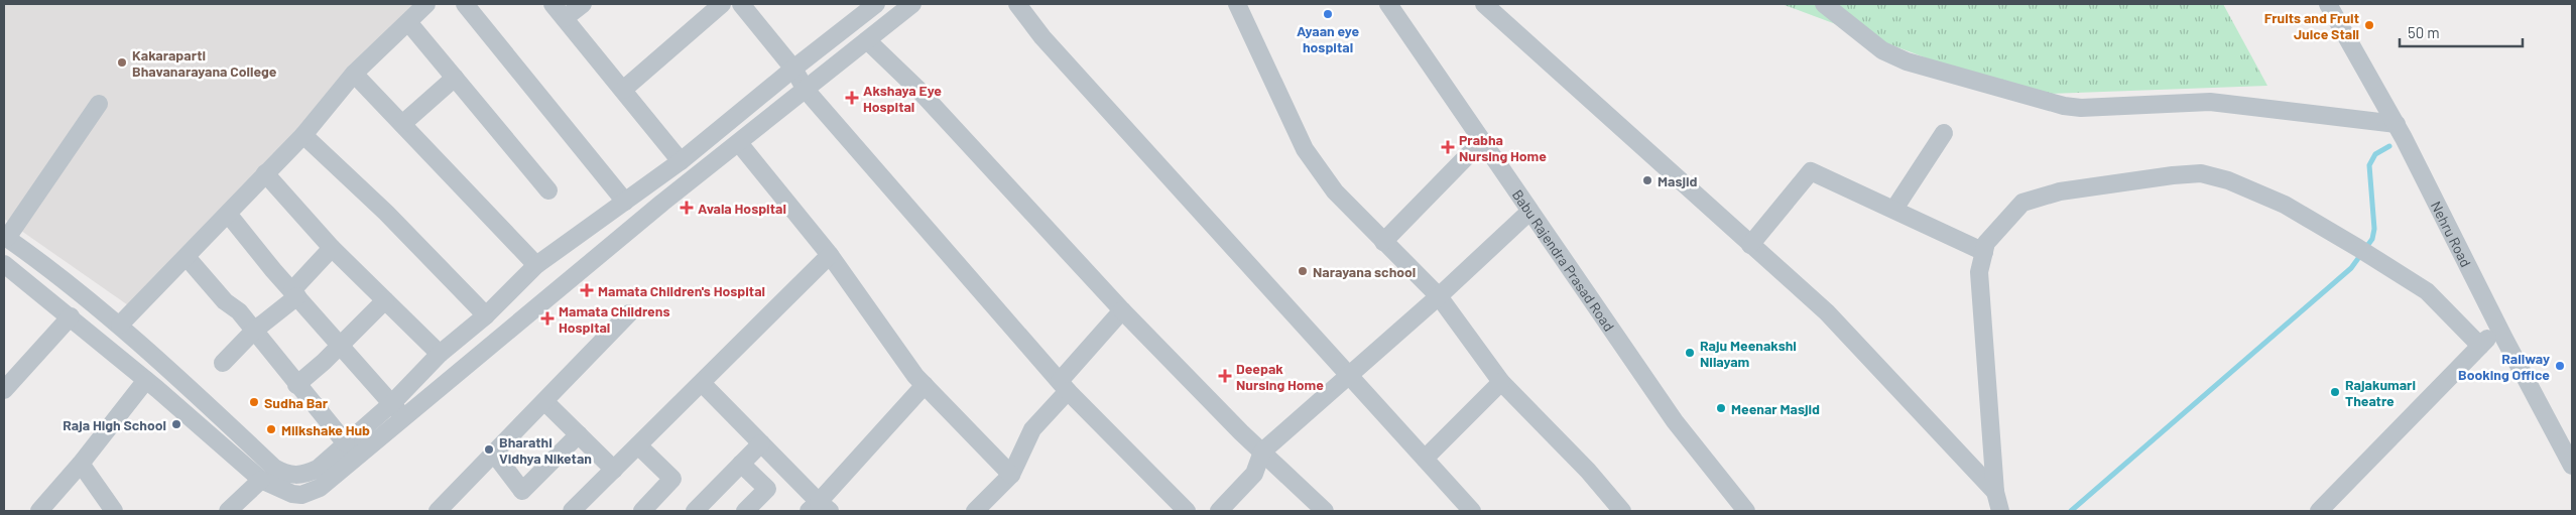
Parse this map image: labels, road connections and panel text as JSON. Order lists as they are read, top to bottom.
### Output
{
  "streets": {
    "street": ["Nehru Road", "Babu Rajendra Prasad Road"]
  },
  "places": {
    "other": [
      "Ayaan eye hospital",
      "Fruits and Fruit Juice Stall",
      "Kakaraparti Bhavanarayana College",
      "Masjid",
      "Narayana school",
      "Raju Meenakshi Nilayam",
      "Railway Booking Office",
      "Rajakumari Theatre",
      "Sudha Bar",
      "Meenar Masjid",
      "Raja High School",
      "Milkshake Hub",
      "Bharathi Vidhya Niketan"
    ],
    "health": [
      "Akshaya Eye Hospital",
      "Prabha Nursing Home",
      "Avala Hospital",
      "Mamata Children's Hospital",
      "Mamata Childrens Hospital",
      "Deepak Nursing Home"
    ]
  },
  "scale_bar": "50 m"
}
